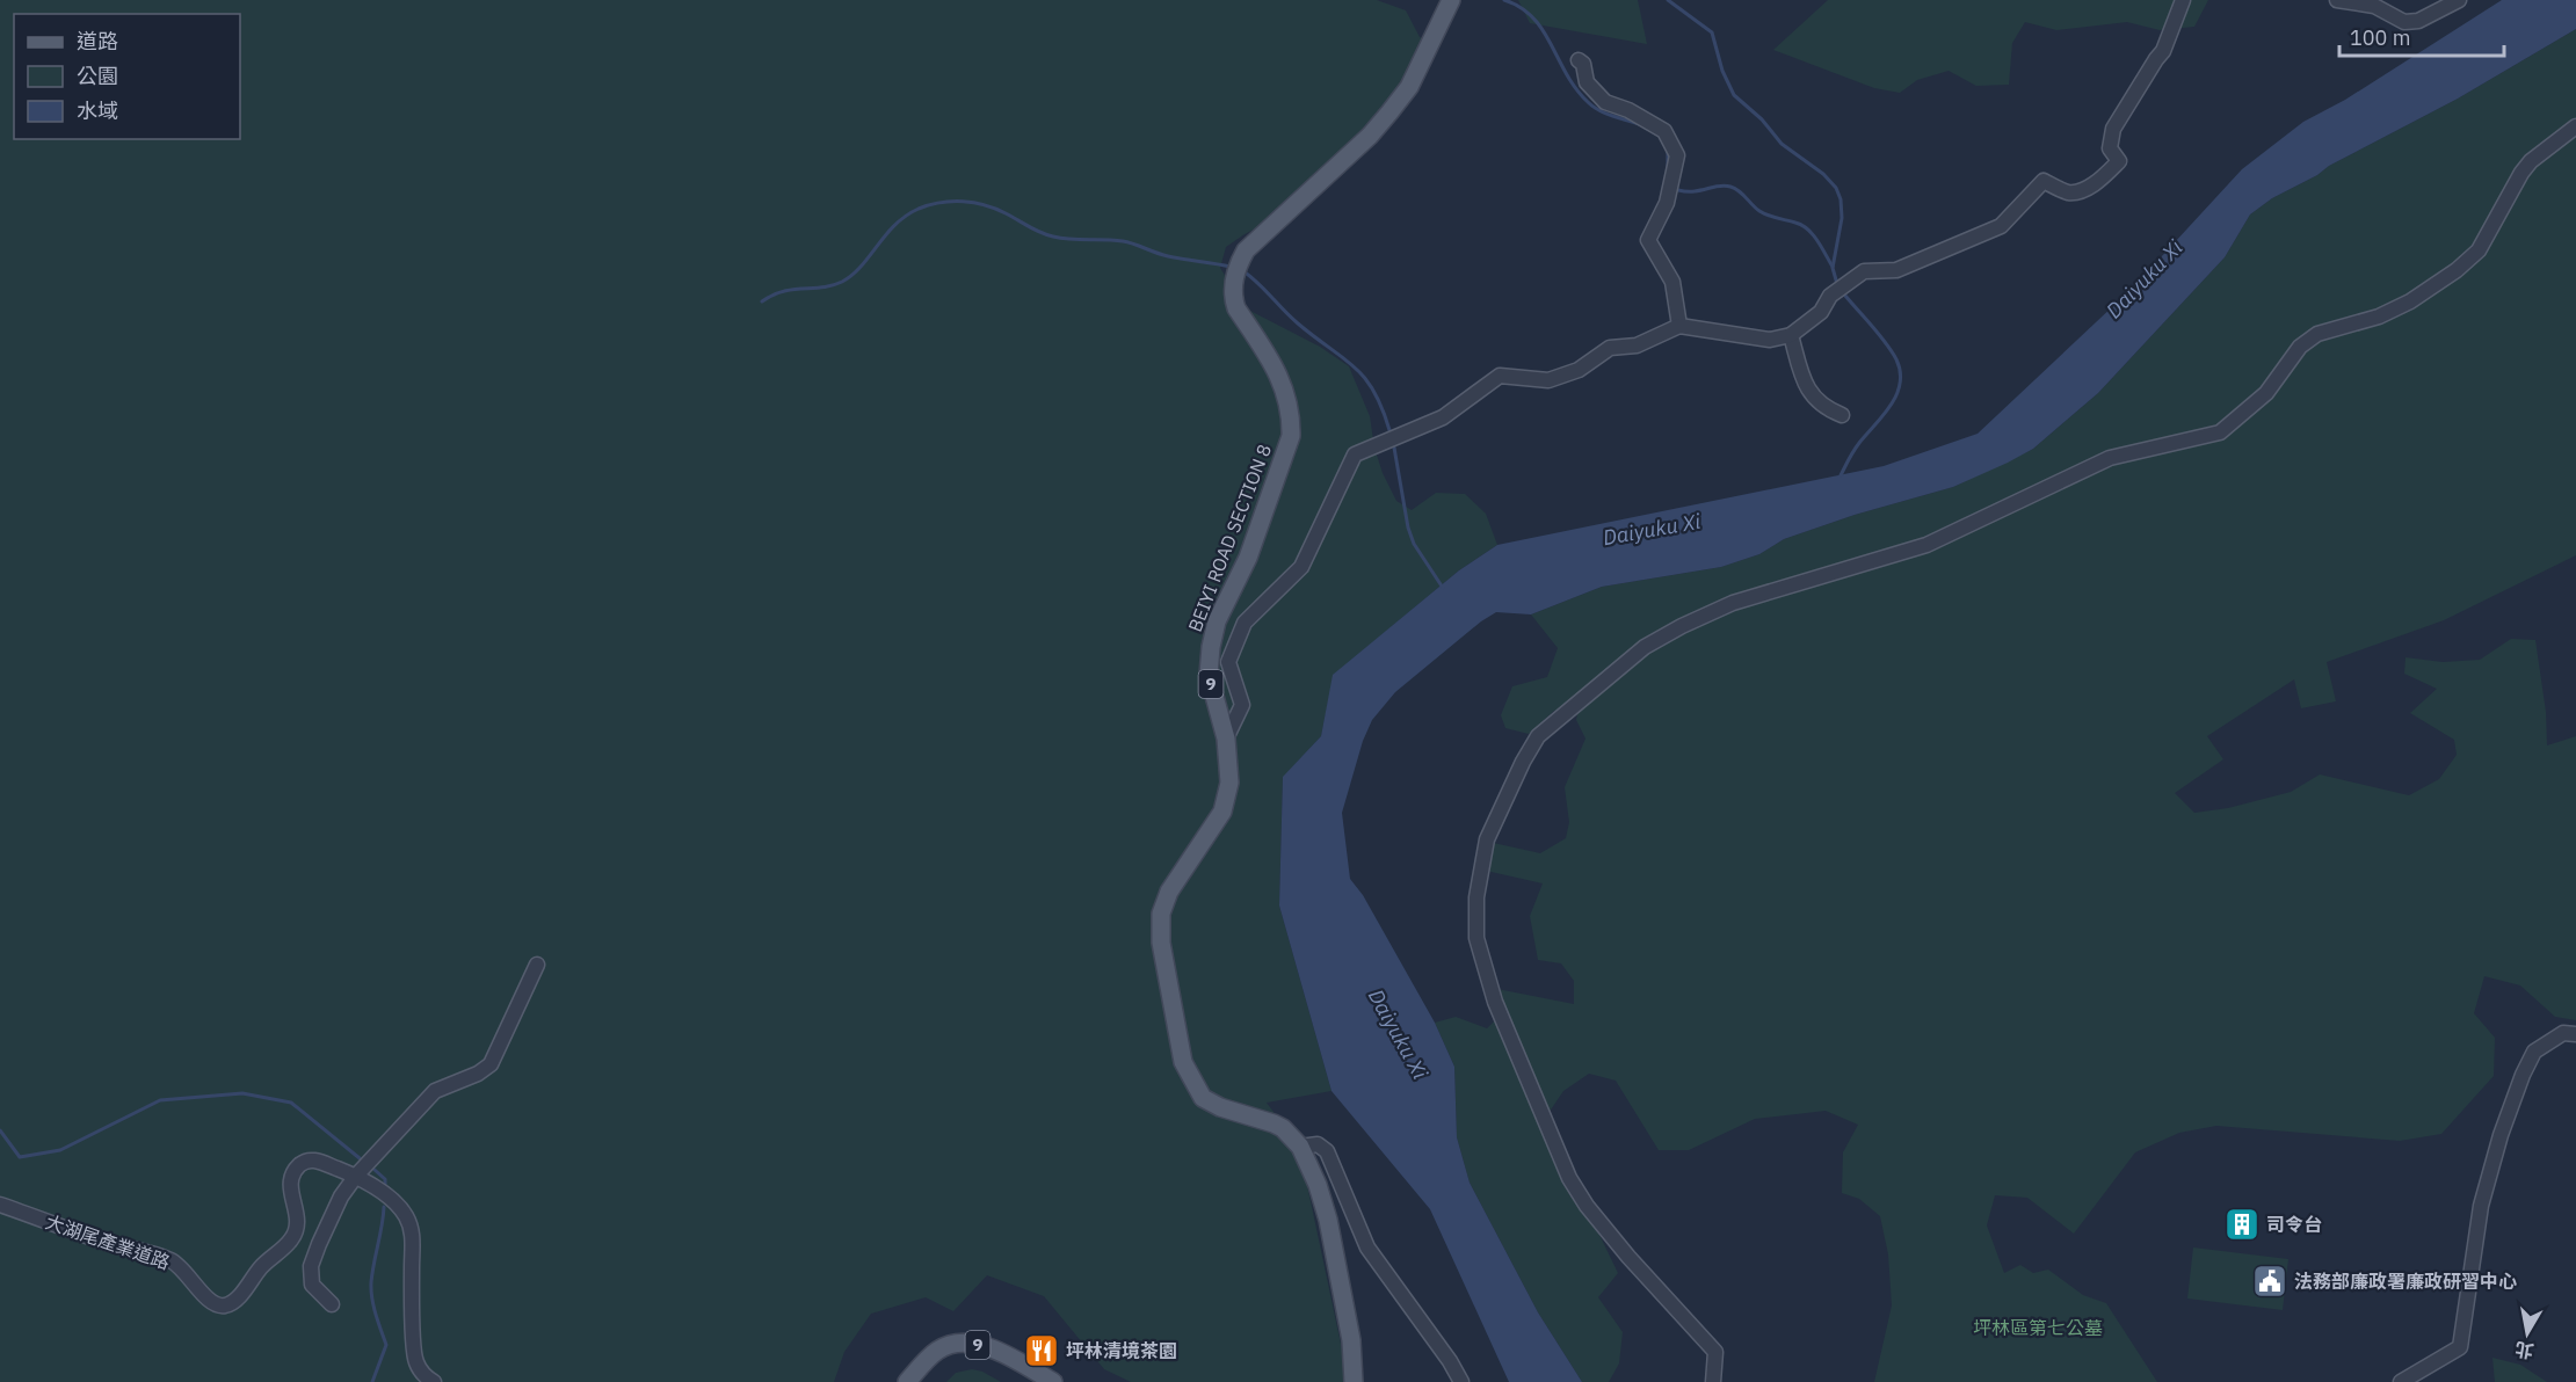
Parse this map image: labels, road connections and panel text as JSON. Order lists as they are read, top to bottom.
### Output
{
  "streets": {
    "main road": ["BEIYI ROAD SECTION 8", "9"],
    "street": ["大湖尾產業道路"]
  },
  "water": ["Daiyuku Xi"],
  "parks": ["坪林區第七公墓"],
  "places": {
    "building": ["司令台"],
    "public building": ["法務部廉政署廉政研習中心"],
    "restaurant": ["坪林清境茶園"]
  },
  "legend": ["道路", "公園", "水域"],
  "scale_bar": "100 m",
  "north": "bottom"
}
